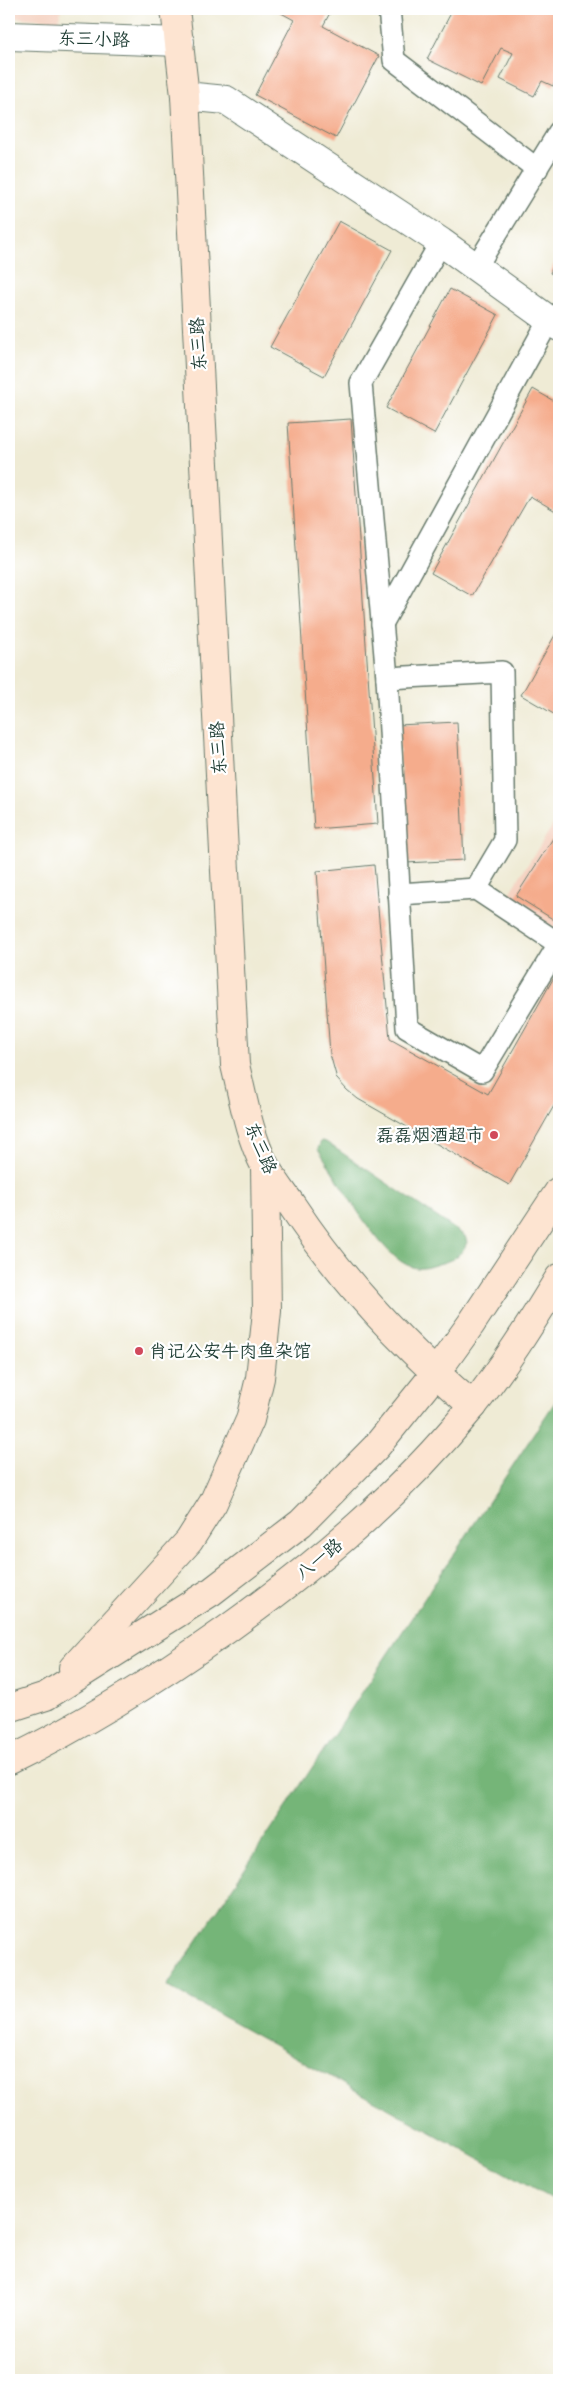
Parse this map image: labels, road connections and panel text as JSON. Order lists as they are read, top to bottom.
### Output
{
  "streets": {
    "street": ["东三小路", "东三路", "八一路"]
  },
  "crossings": [
    ["东三小路", "东三路"],
    ["东三路", "八一路"]
  ],
  "places": ["磊磊烟酒超市", "肖记公安牛肉鱼杂馆"]
}
